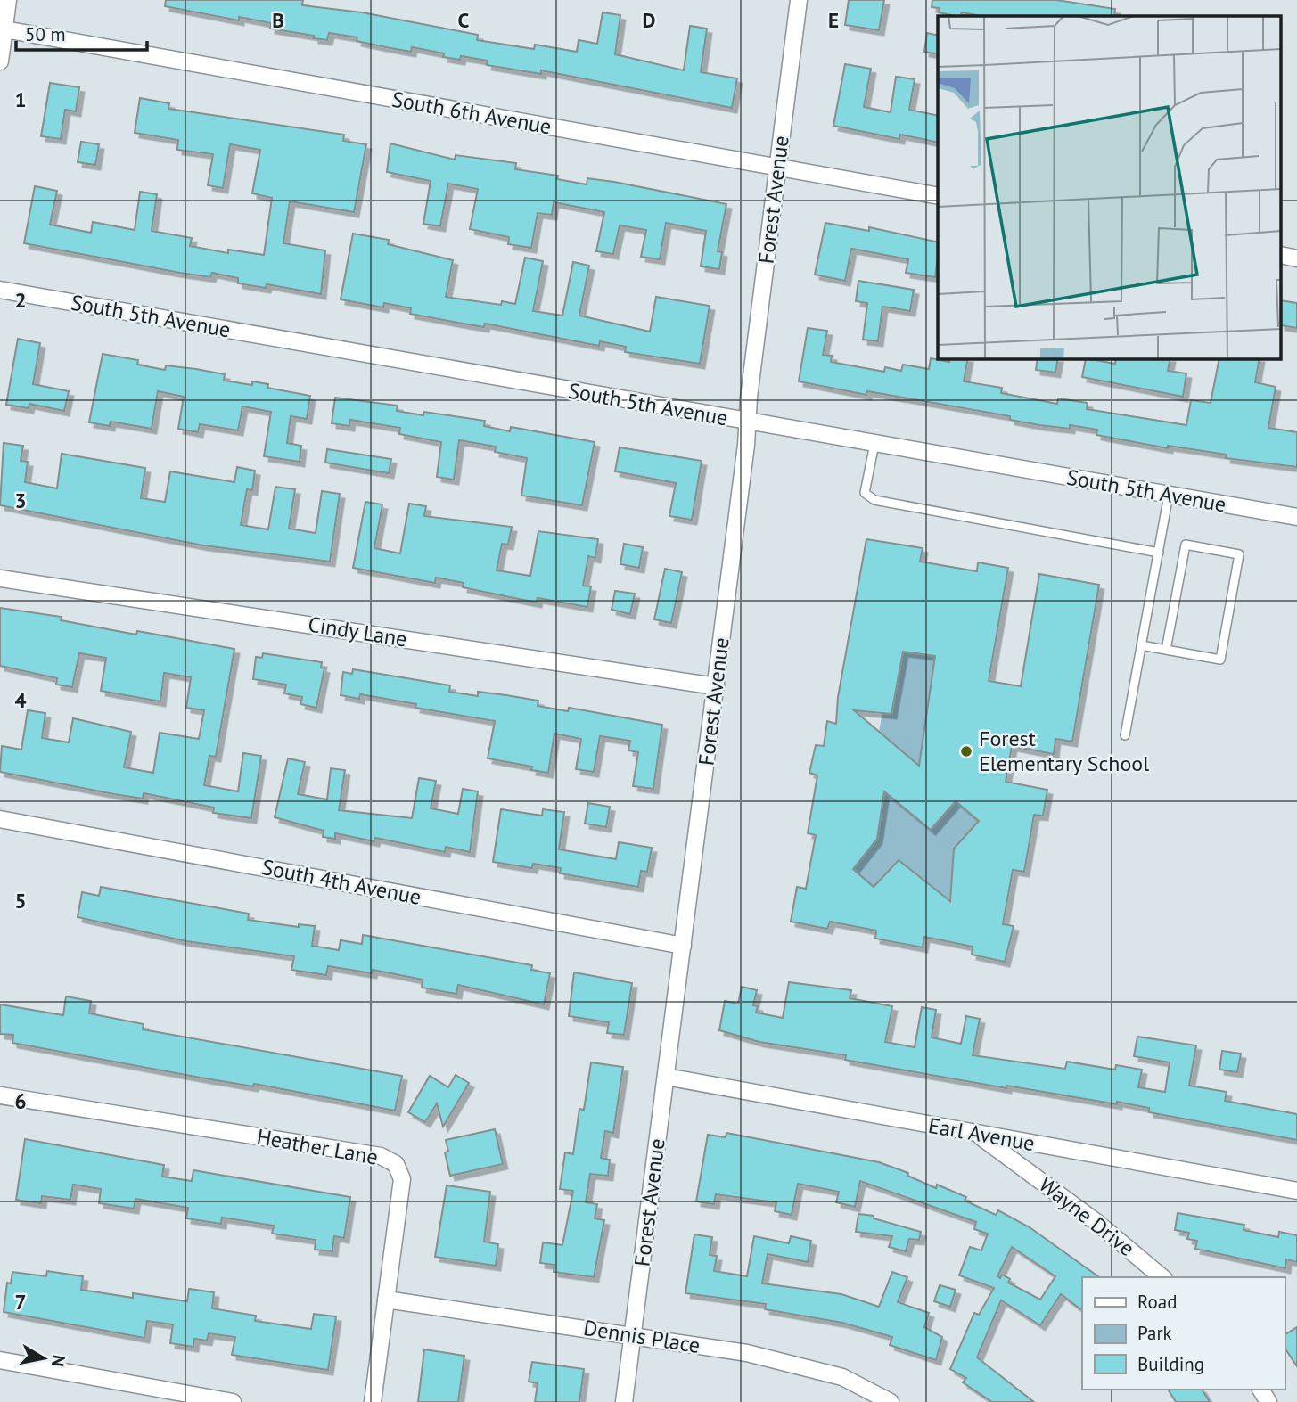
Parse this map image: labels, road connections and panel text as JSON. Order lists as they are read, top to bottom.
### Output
{
  "streets": {
    "street": [
      "South 6th Avenue",
      "Forest Avenue",
      "South 5th Avenue",
      "Cindy Lane",
      "South 4th Avenue",
      "Earl Avenue",
      "Heather Lane",
      "Wayne Drive",
      "Dennis Place"
    ]
  },
  "crossings": [
    ["South 6th Avenue", "Forest Avenue"],
    ["Forest Avenue", "South 5th Avenue"],
    ["Forest Avenue", "Cindy Lane"],
    ["Forest Avenue", "South 4th Avenue"],
    ["Forest Avenue", "Earl Avenue"],
    ["Forest Avenue", "Dennis Place"],
    ["Earl Avenue", "Wayne Drive"],
    ["Heather Lane", "Dennis Place"]
  ],
  "places": ["Forest Elementary School"],
  "legend": ["Road", "Park", "Building"],
  "scale_bar": "50 m",
  "north": "right",
  "grid": {
    "columns": [
      "B",
      "C",
      "D",
      "E"
    ],
    "rows": [
      "1",
      "2",
      "3",
      "4",
      "5",
      "6",
      "7"
    ]
  }
}
